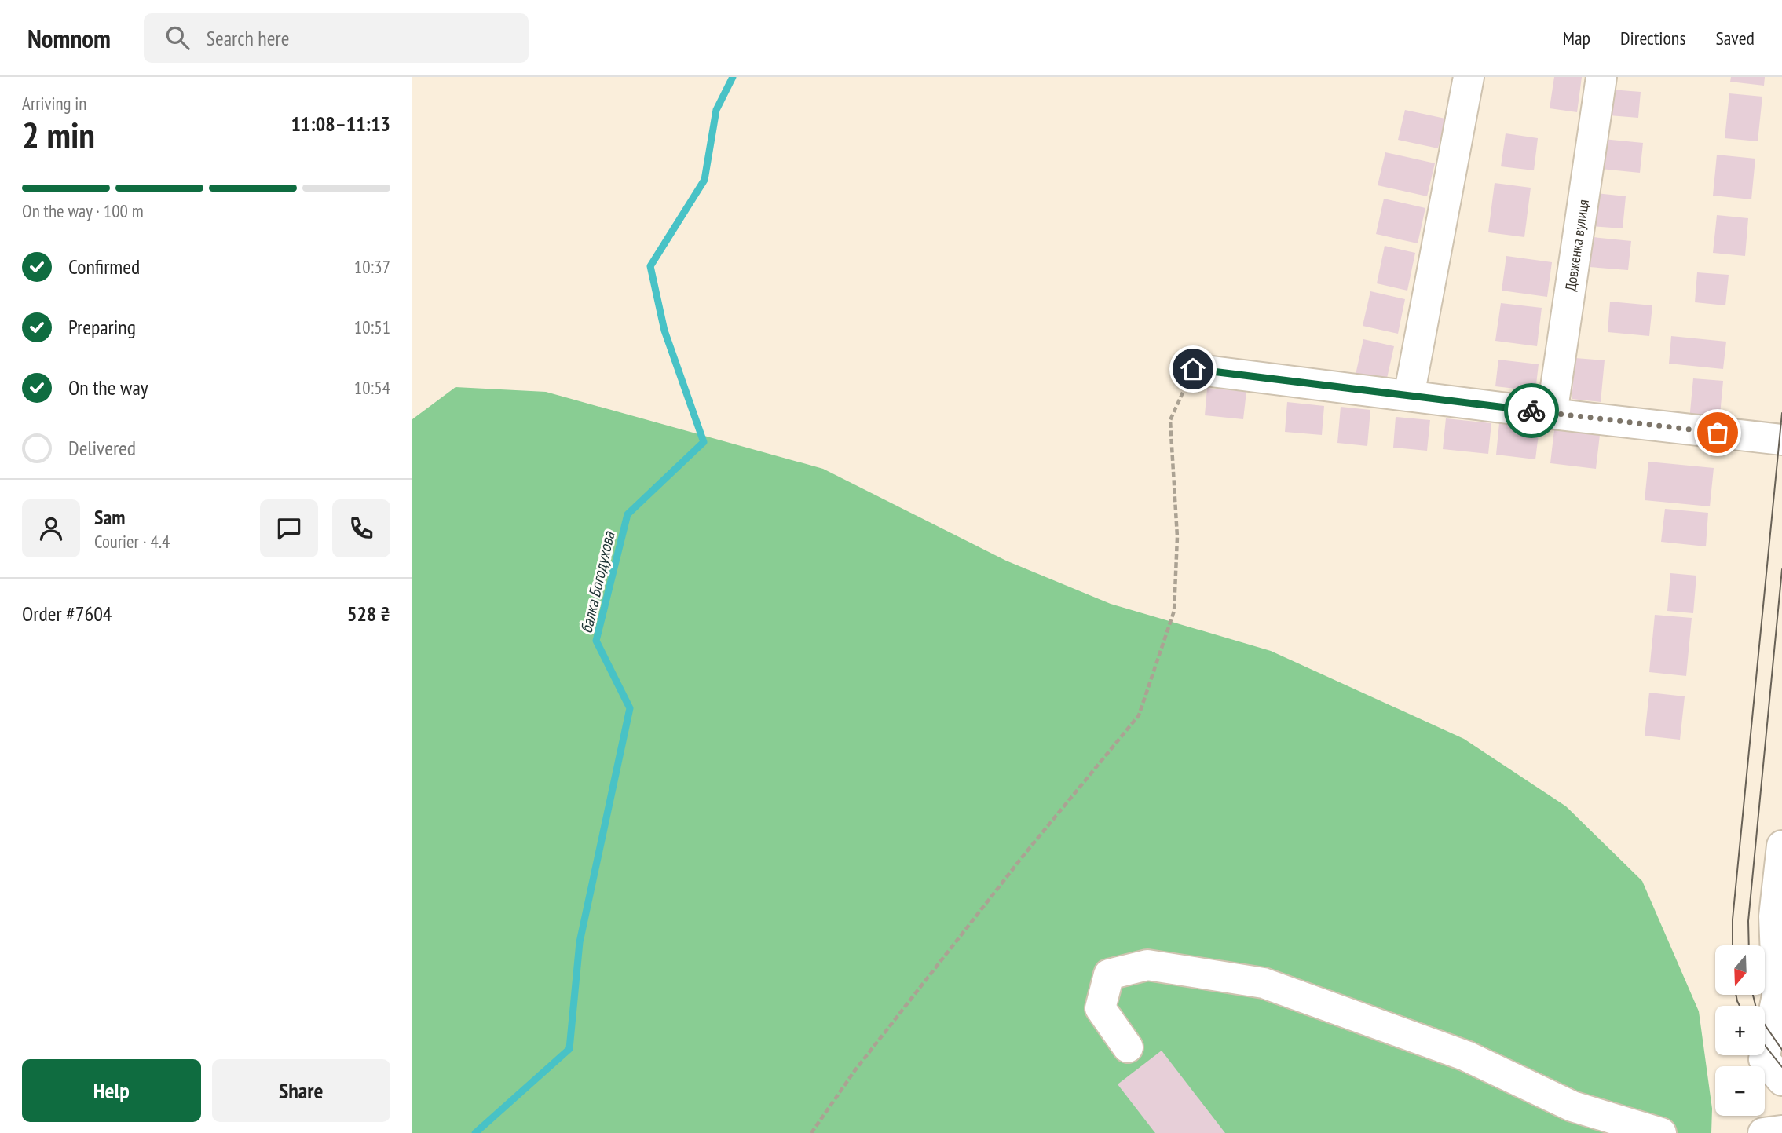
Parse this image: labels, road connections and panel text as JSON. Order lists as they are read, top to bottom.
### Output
{
  "streets": {
    "street": ["Довженка вулиця"]
  },
  "water": ["балка Богодухова"],
  "north": "bottom",
  "page": {
    "header": "Nomnom",
    "search": "Search here",
    "nav": ["Map", "Directions", "Saved"],
    "heading": ["2 min", "Arriving in", "11:08–11:13"],
    "panel": [
      "Sam",
      "Courier · 4.4",
      "Order #7604",
      "528 ₴"
    ],
    "bar": "On the way · 100 m",
    "list": [
      ["Confirmed", "10:37"],
      ["Preparing", "10:51"],
      ["On the way", "10:54"],
      "Delivered"
    ],
    "map_buttons": ["+", "−"],
    "buttons": ["Help", "Share"]
  }
}
